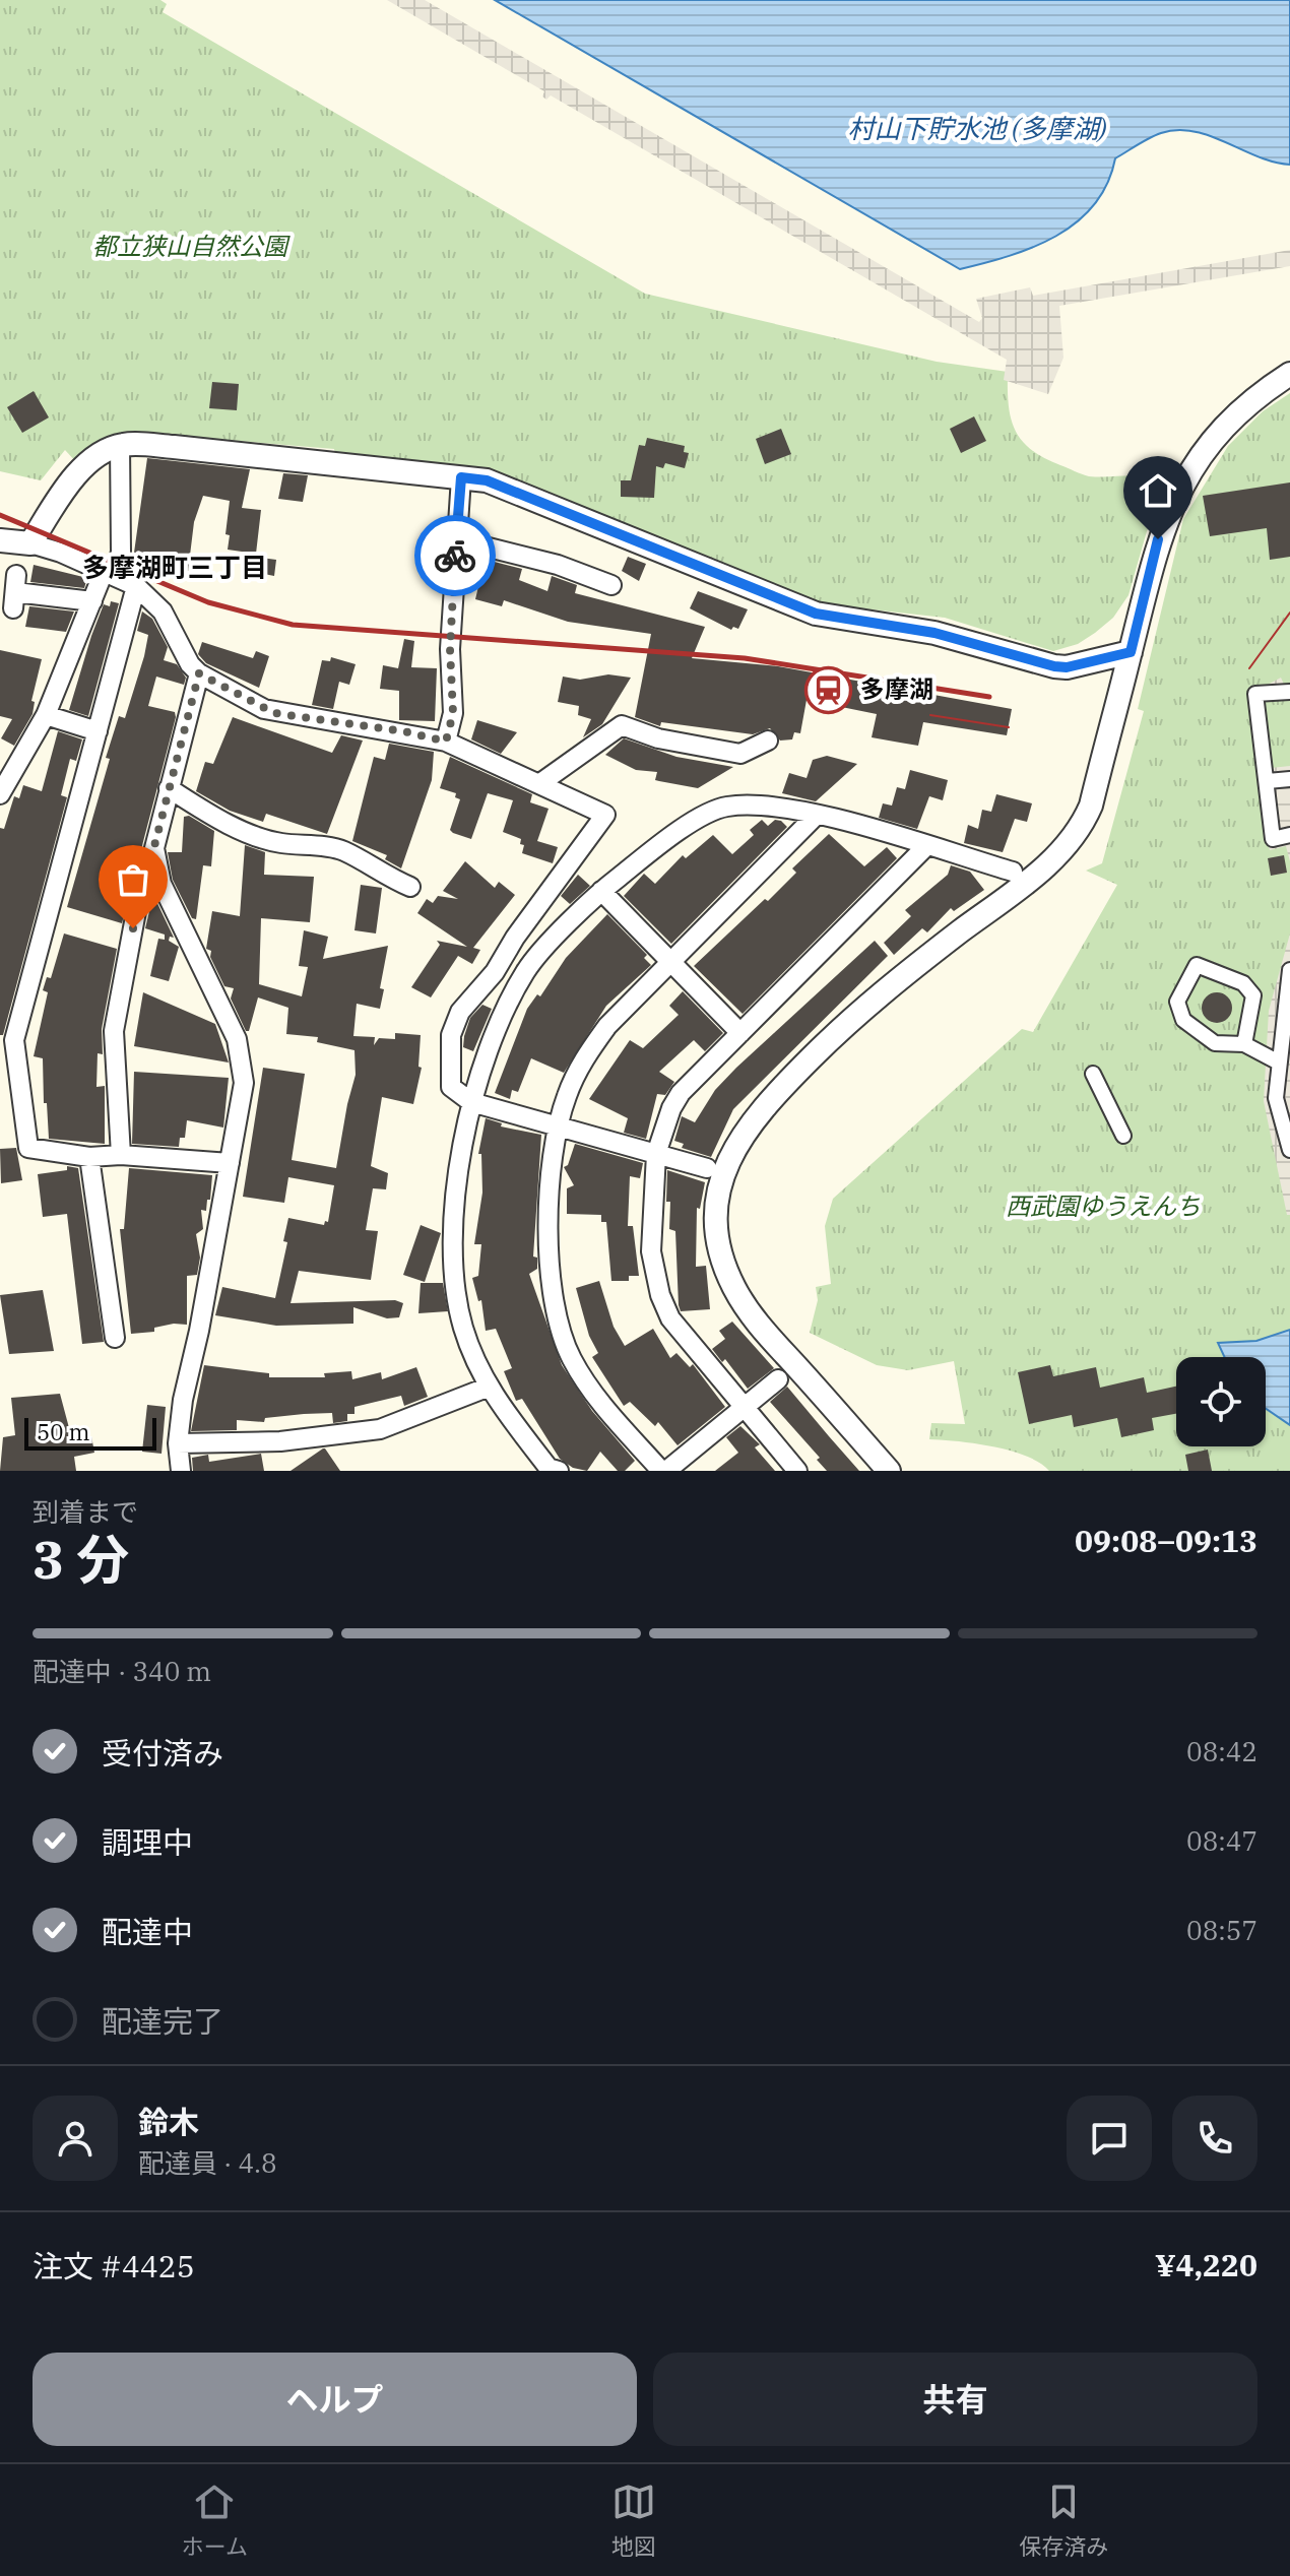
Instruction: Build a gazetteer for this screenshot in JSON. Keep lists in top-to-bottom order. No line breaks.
{"districts":["多摩湖町三丁目"],"water":["村山下貯水池 (多摩湖)"],"parks":["都立狭山自然公園","西武園ゆうえんち"],"places":{"station":["多摩湖"]},"scale_bar":"50 m","page":{"scale":"50 m","heading":["3 分","到着まで","09:08–09:13"],"panel":["鈴木","配達員 · 4.8","注文 #4425","¥4,220"],"bar":"配達中 · 340 m","list":[["受付済み","08:42"],["調理中","08:47"],["配達中","08:57"],"配達完了"],"buttons":["ヘルプ","共有"],"tabs":["ホーム","地図","保存済み"]}}
